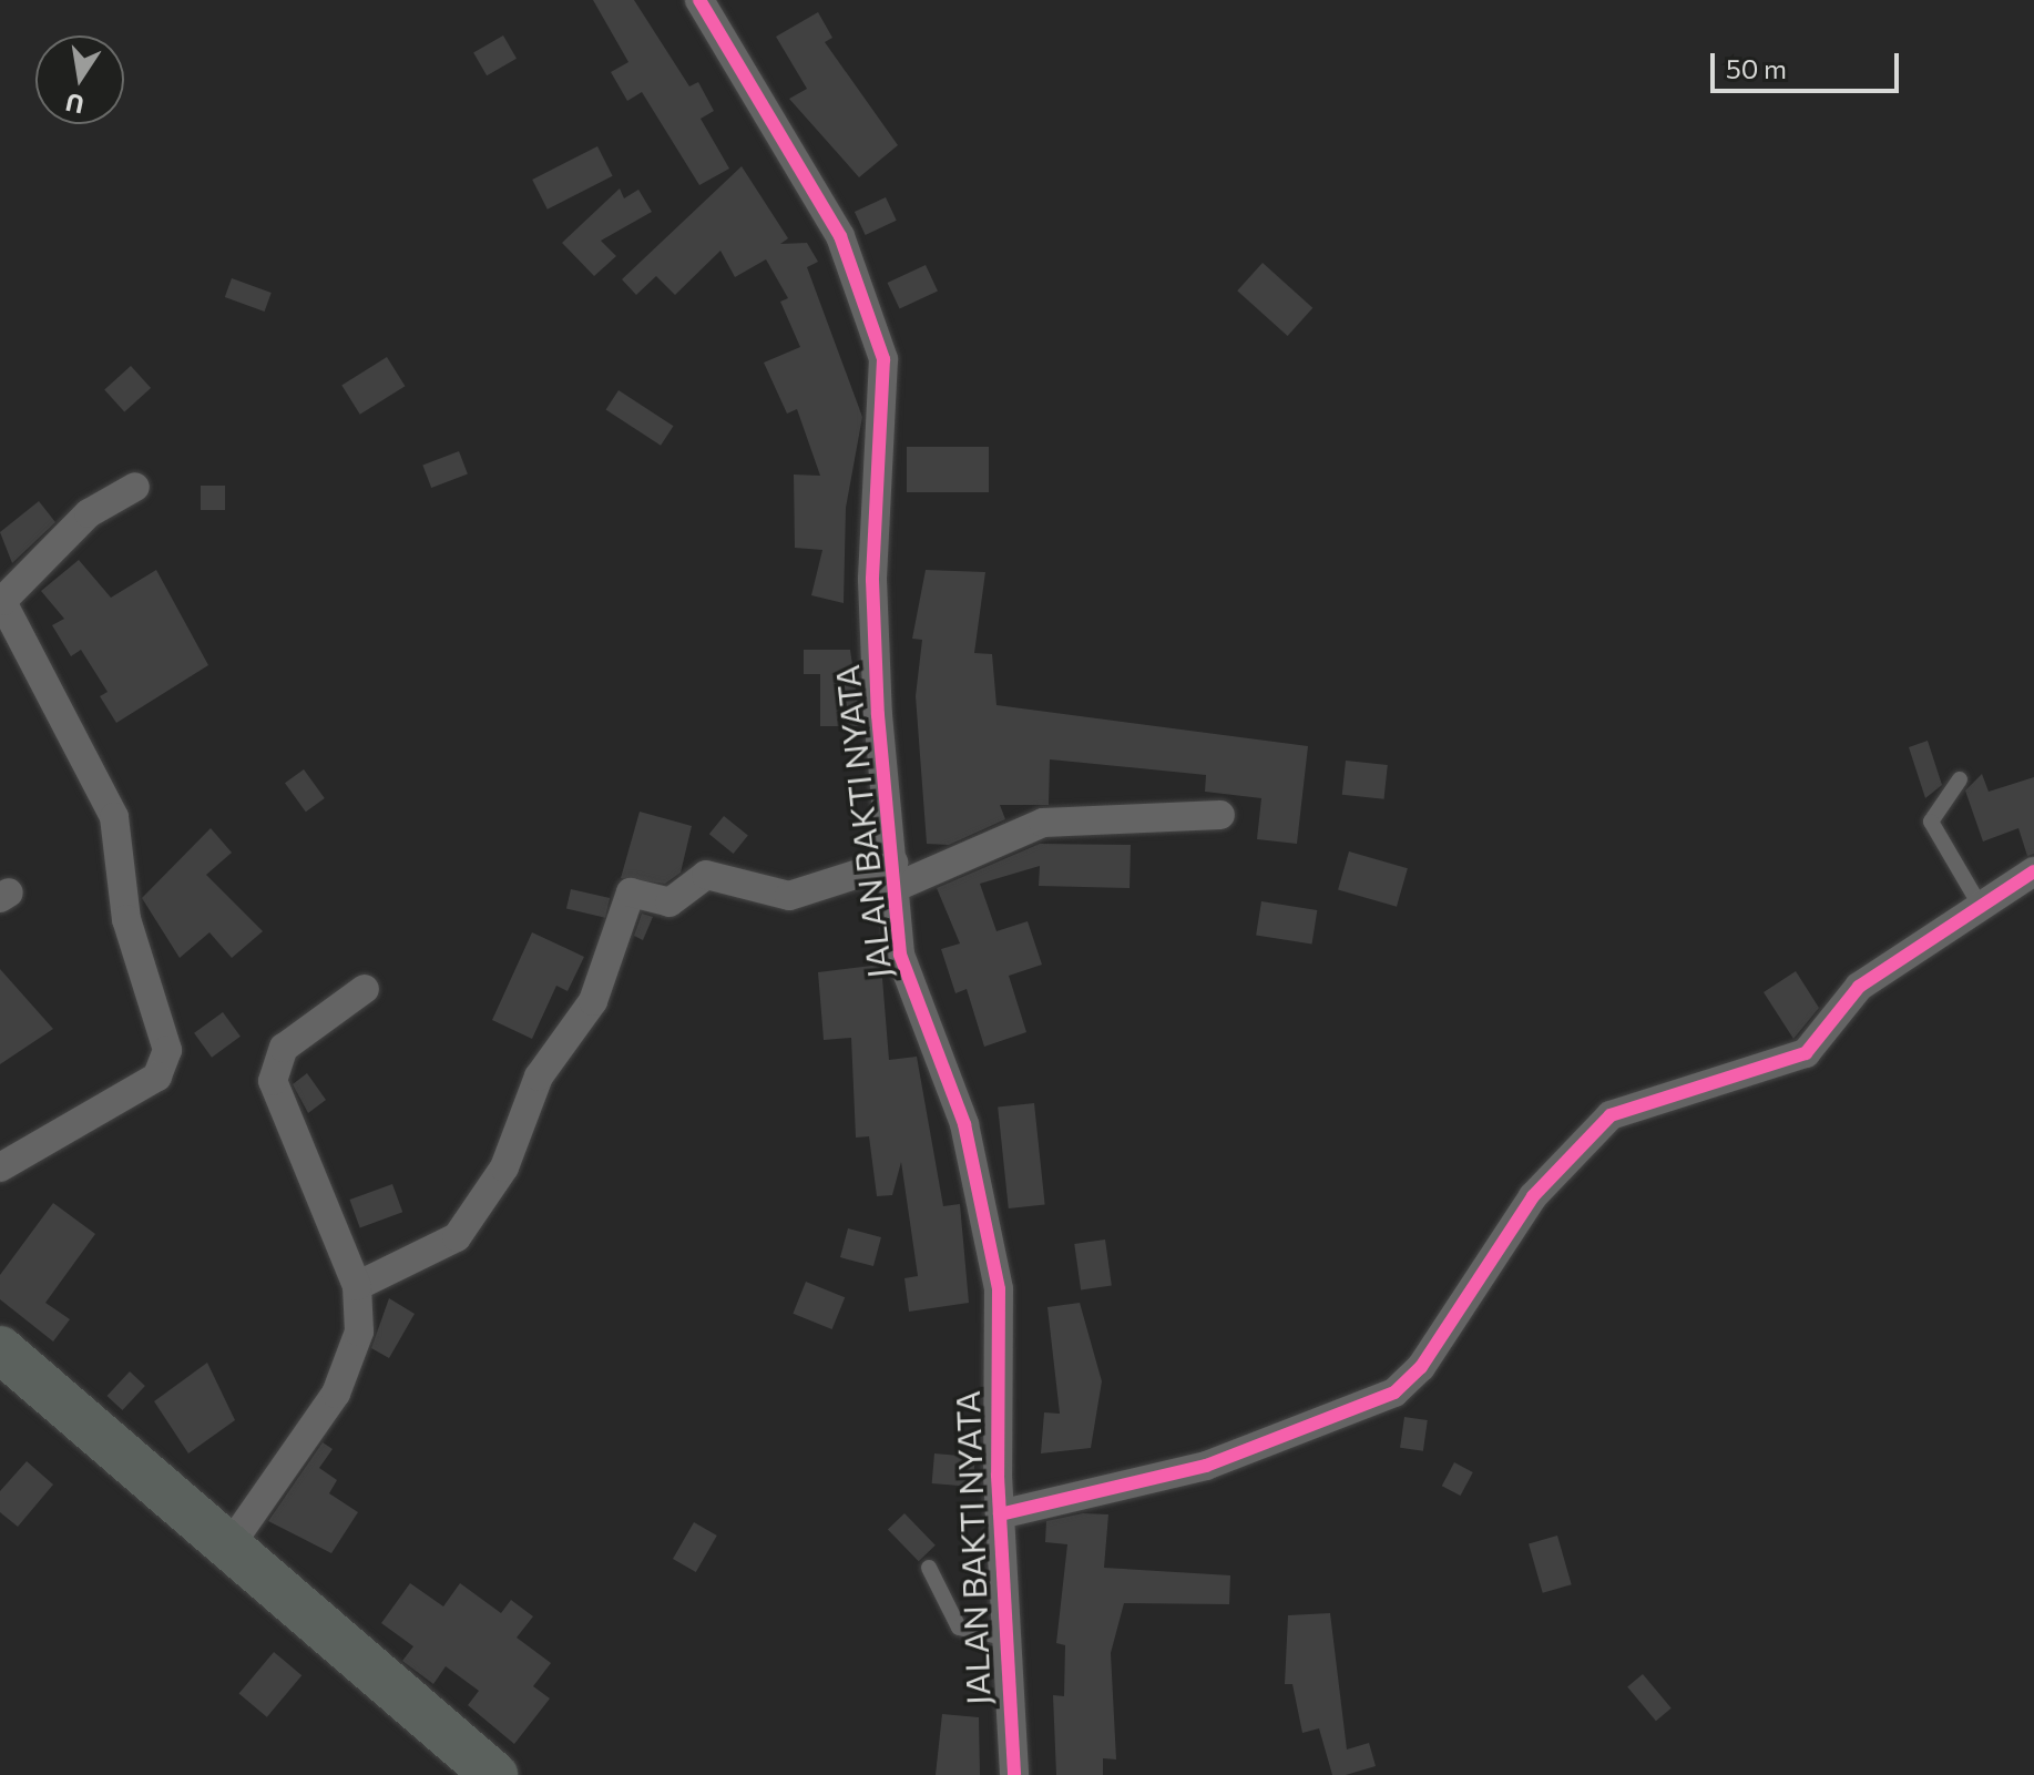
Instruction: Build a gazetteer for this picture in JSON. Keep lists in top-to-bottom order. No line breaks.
{"streets":{"street":["JALAN BAKTI NYATA"]},"scale_bar":"50 m","north":"bottom"}
